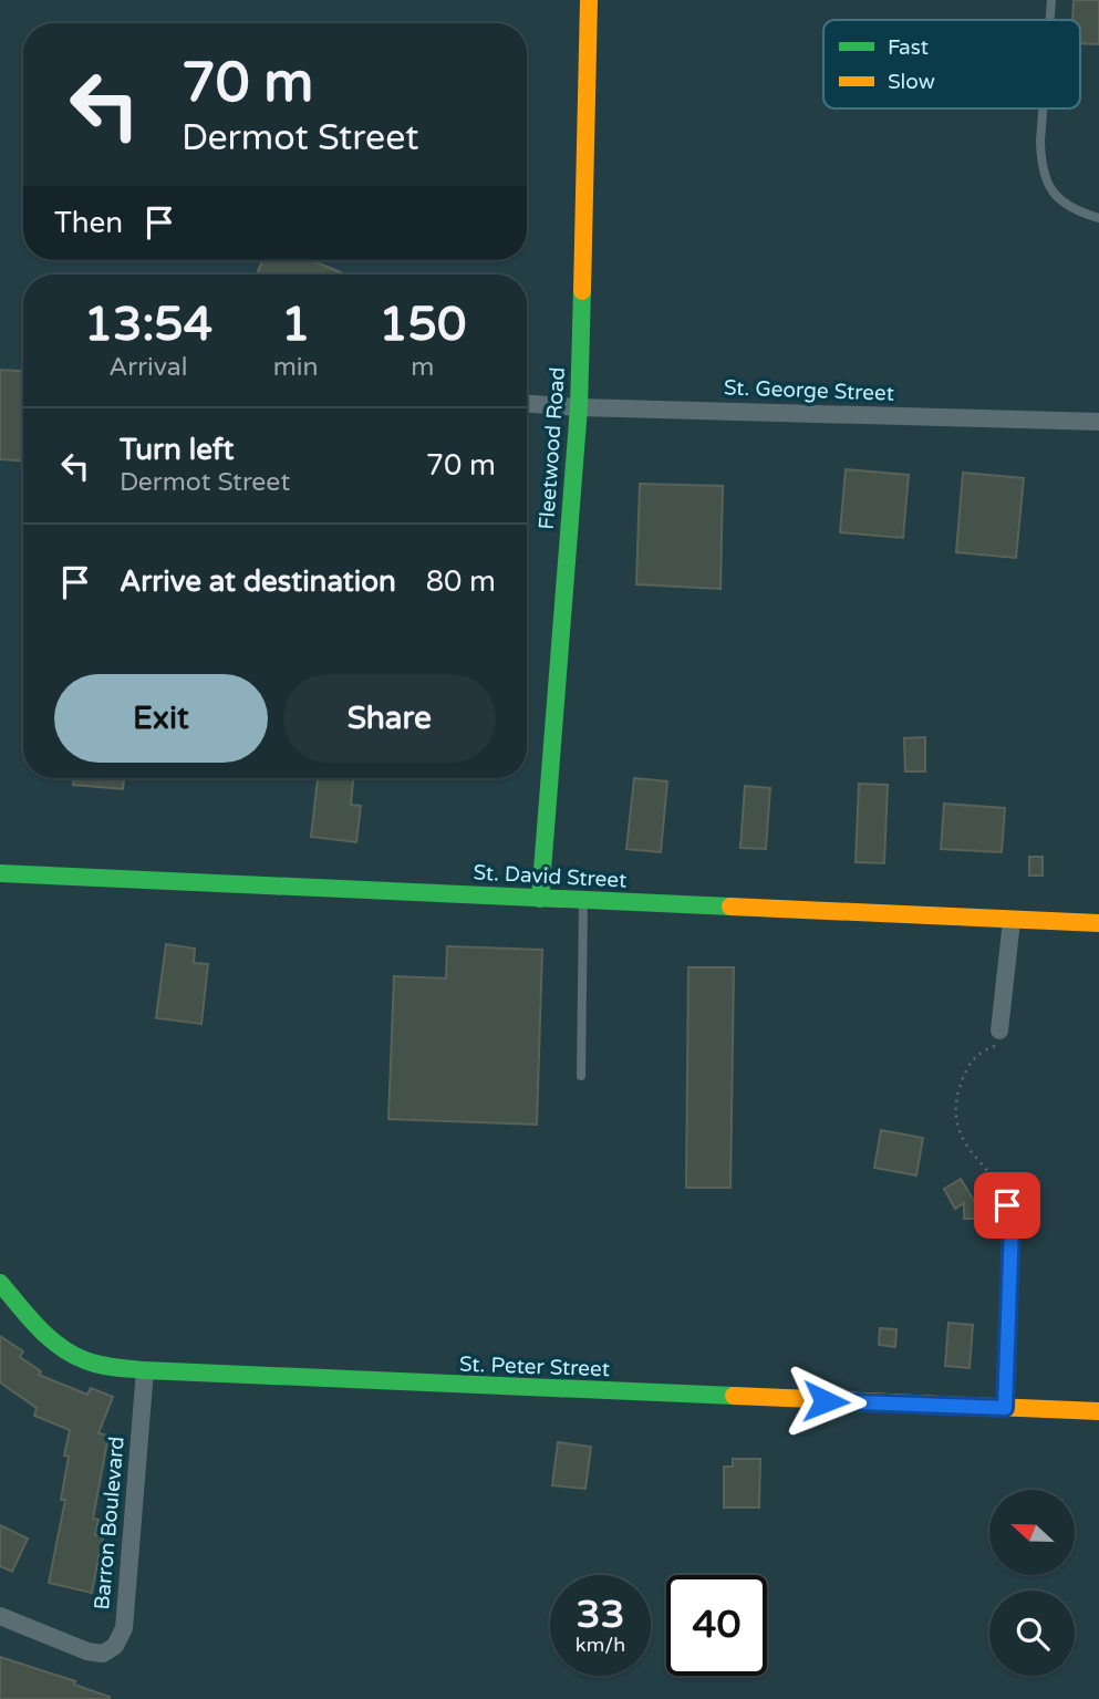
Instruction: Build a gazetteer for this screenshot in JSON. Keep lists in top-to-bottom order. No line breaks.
{"streets":{"street":["St. George Street","Fleetwood Road","St. David Street","St. Peter Street","Barron Boulevard"]},"crossings":[["St. George Street","Fleetwood Road"],["Fleetwood Road","St. David Street"],["St. Peter Street","Barron Boulevard"]],"legend":["Fast","Slow"],"north":"left","page":{"turn":["70 m","Dermot Street"],"then":"Then","eta":["13:54","Arrival","1","min","150","m"],"list":[{"name":"Turn left","note":"Dermot Street","value":"70 m"},{"name":"Arrive at destination","value":"80 m"}],"buttons":["Exit","Share"],"speed":"33 km/h","limit":"40"}}
